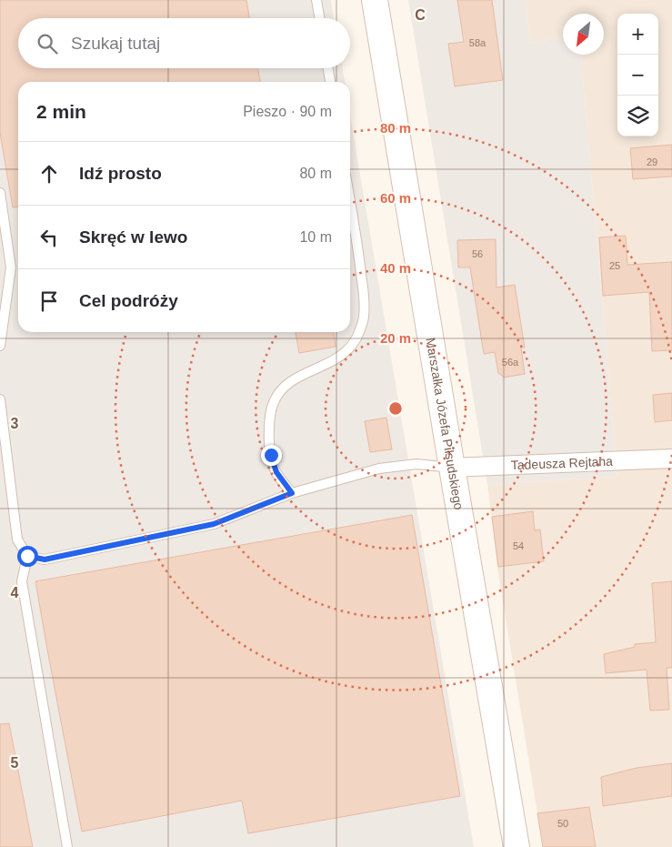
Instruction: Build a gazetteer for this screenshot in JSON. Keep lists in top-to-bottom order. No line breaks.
{"streets":{"main road":["Marszałka Józefa Piłsudskiego"],"street":["Tadeusza Rejtana"]},"crossings":[["Marszałka Józefa Piłsudskiego","Tadeusza Rejtana"]],"house_numbers":["58a","29","56","25","56a","54","50"],"north":"bottom left","page":{"map_buttons":["+","−"],"search":"Szukaj tutaj","heading":["2 min","Pieszo · 90 m"],"list":[["Idź prosto","80 m"],["Skręć w lewo","10 m"],"Cel podróży"]},"grid":{"columns":["C"],"rows":["3","4","5"]},"rings":["80 m","60 m","40 m","20 m"]}
